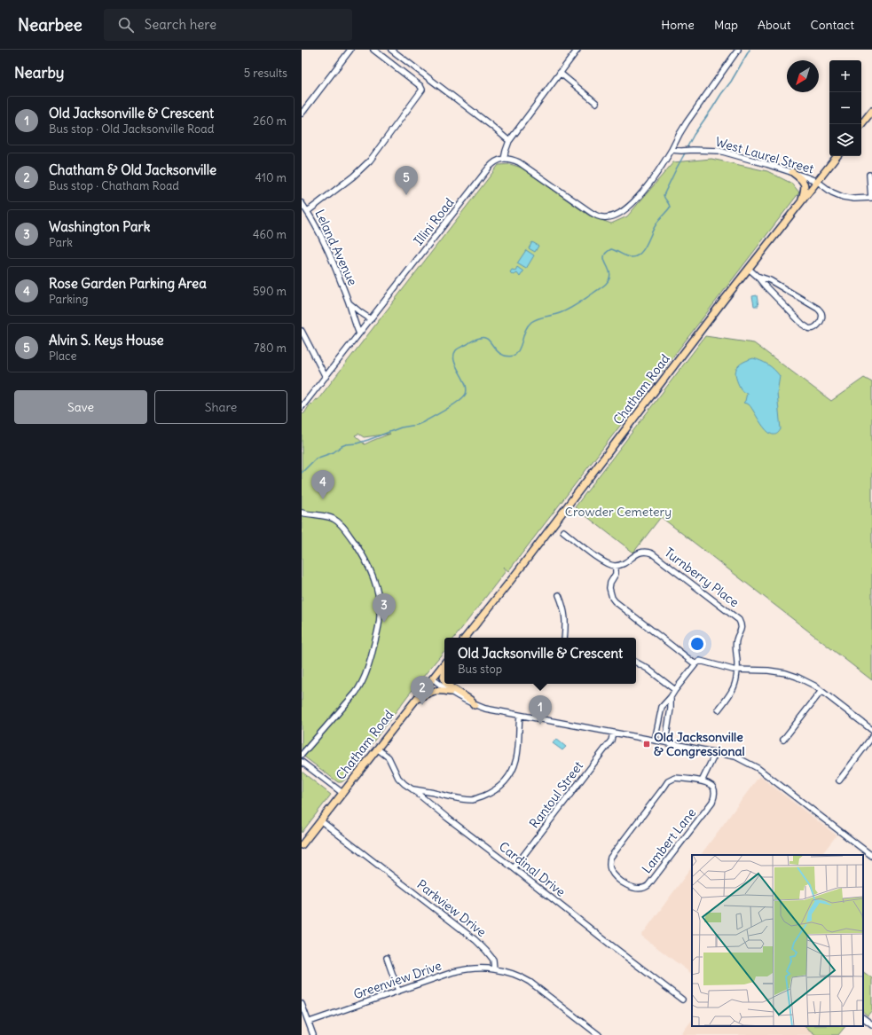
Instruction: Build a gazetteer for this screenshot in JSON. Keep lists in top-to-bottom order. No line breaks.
{"streets":{"main road":["Chatham Road"],"street":["West Laurel Street","Illini Road","Leland Avenue","Turnberry Place","Rantoul Street","Lambert Lane","Cardinal Drive","Parkview Drive","Greenview Drive"]},"crossings":[["West Laurel Street","Chatham Road"],["Illini Road","Leland Avenue"],["Chatham Road","Cardinal Drive"],["Chatham Road","Parkview Drive"],["Rantoul Street","Cardinal Drive"],["Parkview Drive","Greenview Drive"]],"parks":["Crowder Cemetery"],"places":{"transit":["Old Jacksonville & Congressional"]},"north":"bottom left","page":{"header":"Nearbee","search":"Search here","nav":["Home","Map","About","Contact"],"heading":["Nearby","5 results"],"map_buttons":["+","−"],"list":[{"mark":"1","name":"Old Jacksonville & Crescent","note":"Bus stop · Old Jacksonville Road","value":"260 m"},{"mark":"2","name":"Chatham & Old Jacksonville","note":"Bus stop · Chatham Road","value":"410 m"},{"mark":"3","name":"Washington Park","note":"Park","value":"460 m"},{"mark":"4","name":"Rose Garden Parking Area","note":"Parking","value":"590 m"},{"mark":"5","name":"Alvin S. Keys House","note":"Place","value":"780 m"}],"pins":["5","4","3","2","1"],"buttons":["Save","Share"],"popup":["Old Jacksonville & Crescent","Bus stop"]}}
